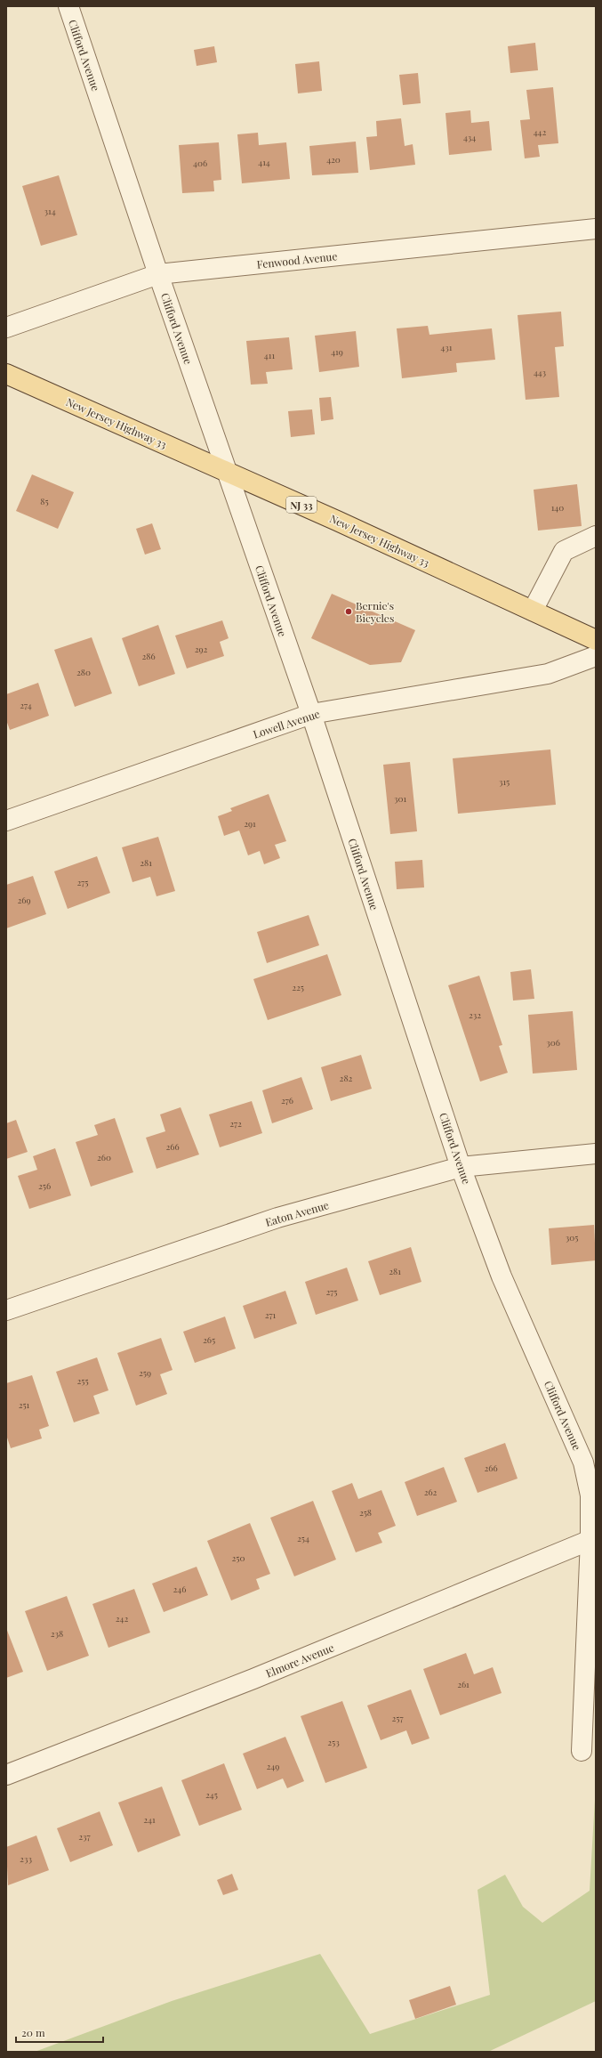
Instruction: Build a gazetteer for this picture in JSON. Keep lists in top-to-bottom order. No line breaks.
{"streets":{"main road":["New Jersey Highway 33","NJ 33"],"street":["Clifford Avenue","Fenwood Avenue","Lowell Avenue","Eaton Avenue","Elmore Avenue"]},"crossings":[["Clifford Avenue","Fenwood Avenue"],["Clifford Avenue","New Jersey Highway 33"],["Clifford Avenue","Lowell Avenue"],["Clifford Avenue","Eaton Avenue"],["Clifford Avenue","Elmore Avenue"]],"places":["Bernie's Bicycles"],"house_numbers":["442","434","420","414","406","314","431","419","411","443","85","140","292","286","280","274","315","301","291","281","275","269","225","232","306","282","276","272","266","260","256","305","281","275","271","265","259","255","251","266","262","258","254","250","246","242","238","261","257","253","249","245","241","237","233"],"scale_bar":"20 m"}
